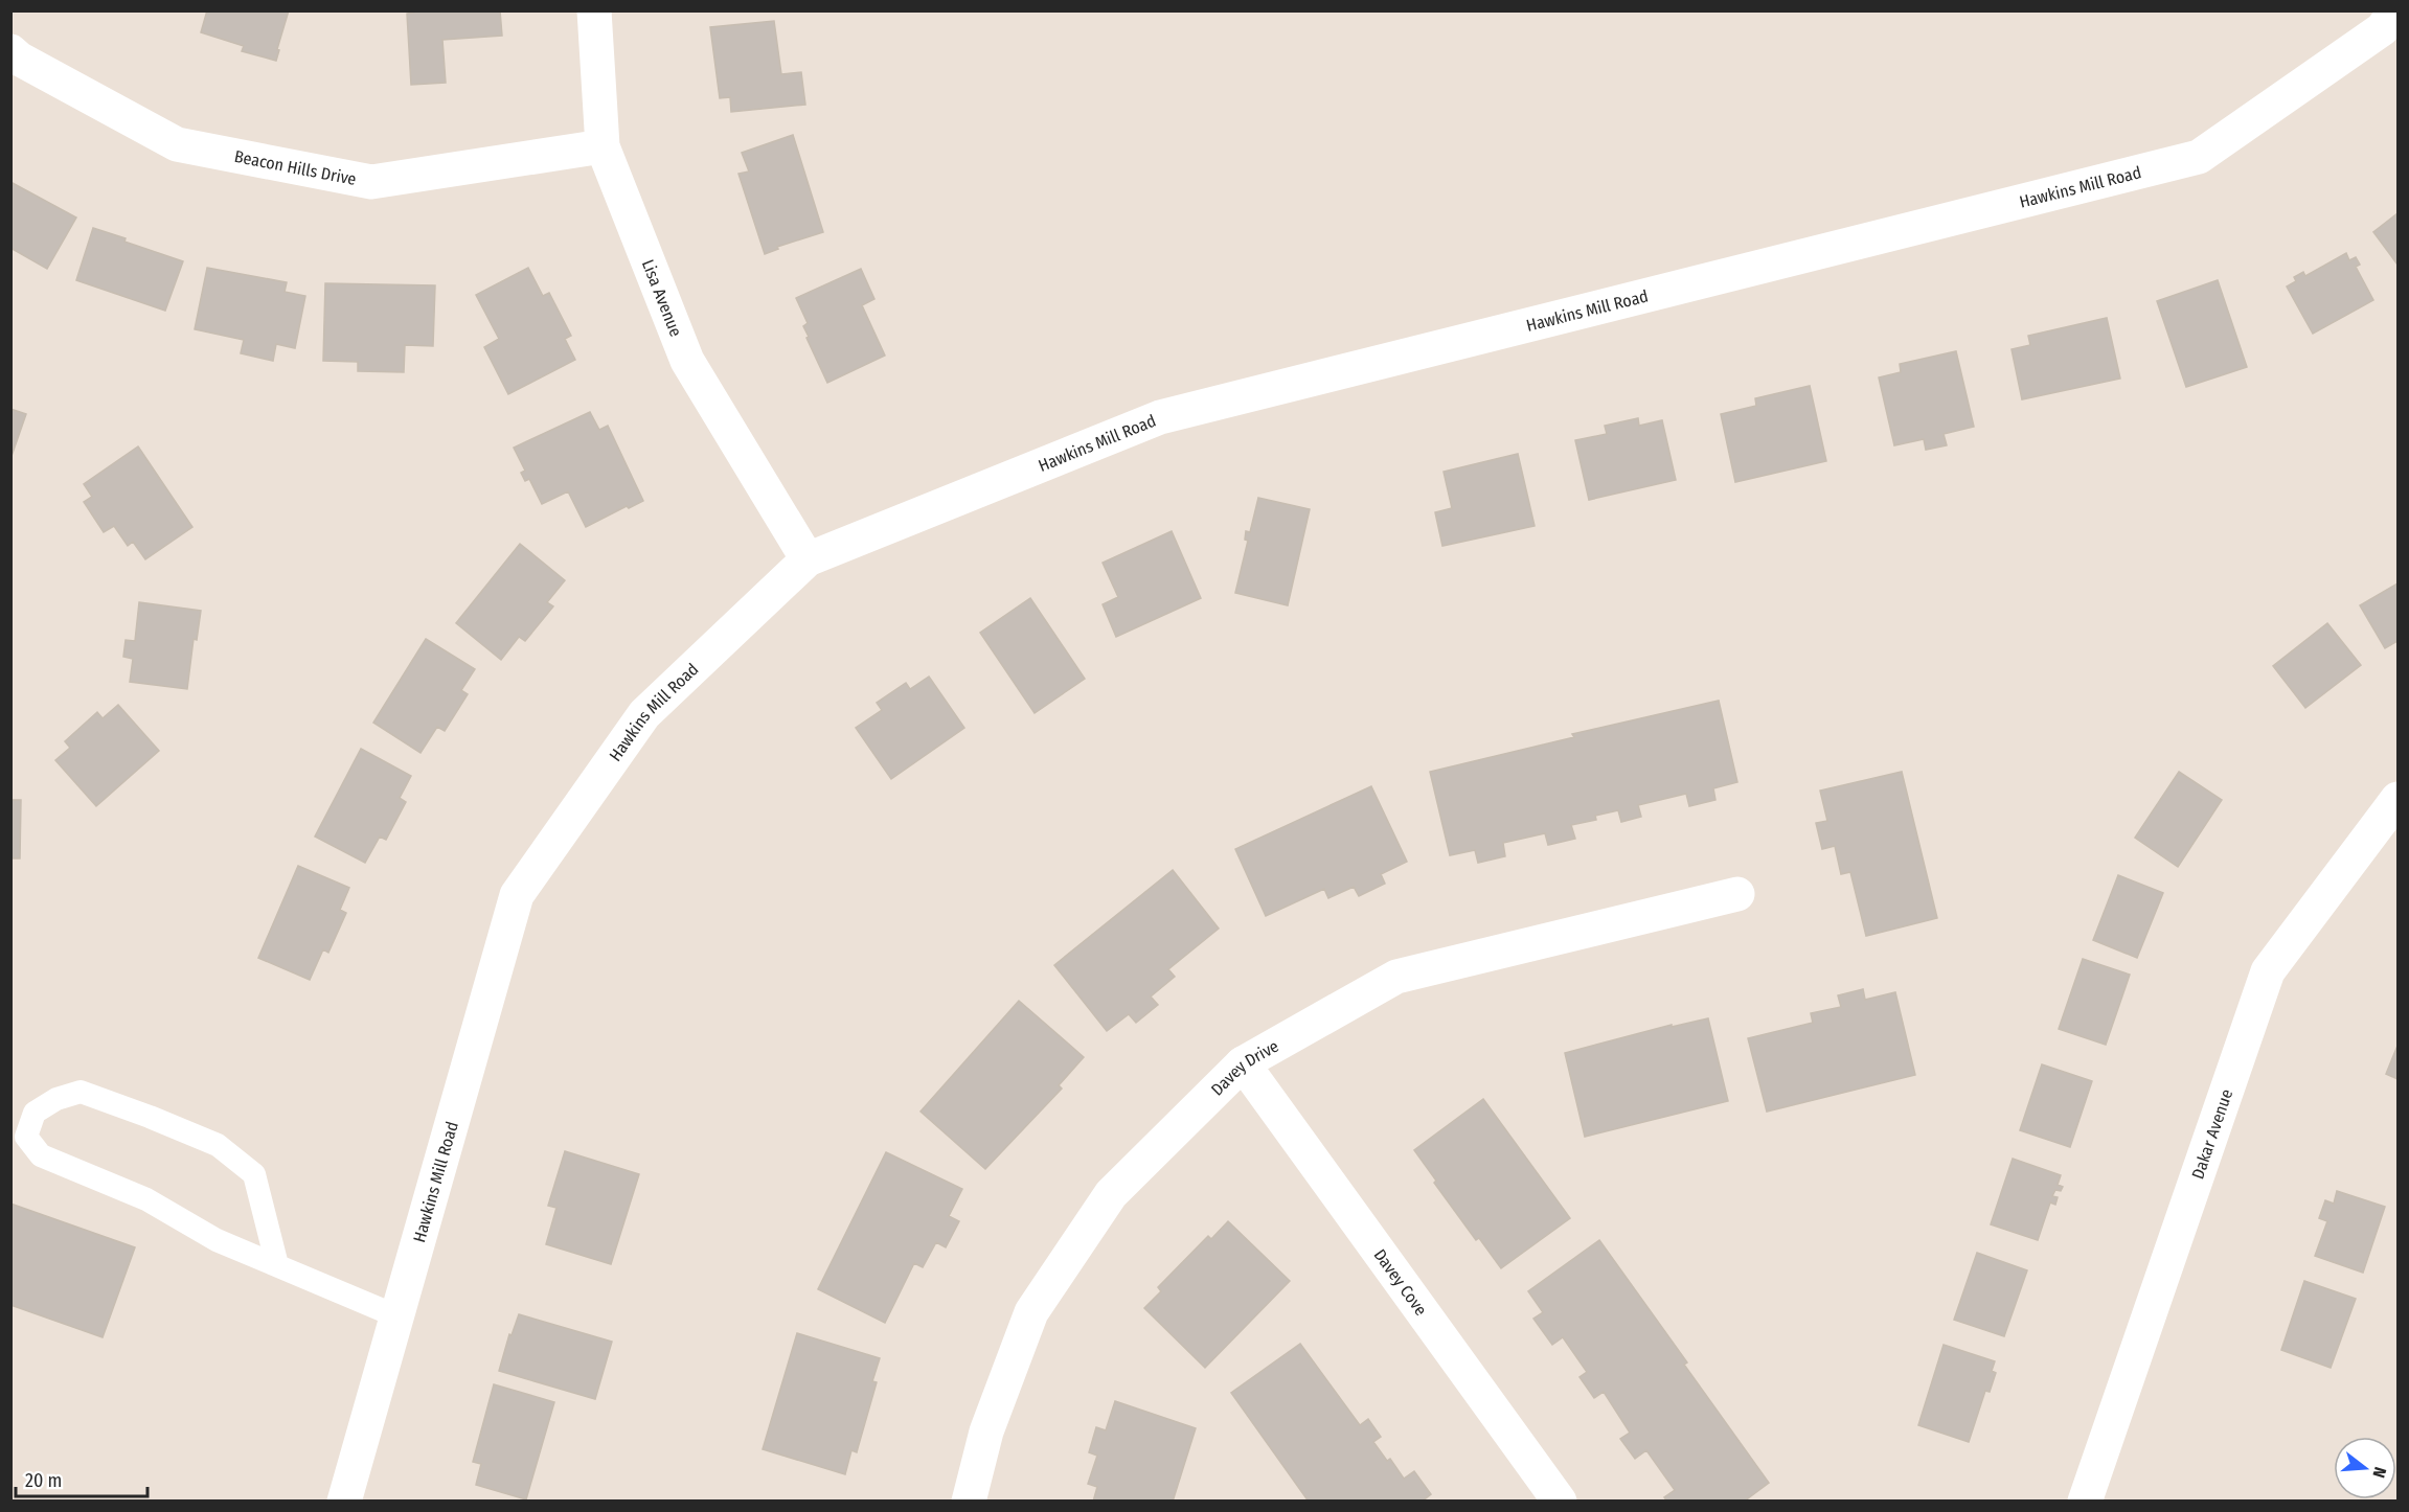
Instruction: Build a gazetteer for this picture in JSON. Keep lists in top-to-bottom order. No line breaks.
{"streets":{"street":["Beacon Hills Drive","Hawkins Mill Road","Lisa Avenue","Davey Drive","Dakar Avenue","Davey Cove"]},"crossings":[["Beacon Hills Drive","Lisa Avenue"],["Hawkins Mill Road","Lisa Avenue"],["Davey Drive","Davey Cove"]],"scale_bar":"20 m","north":"right"}
